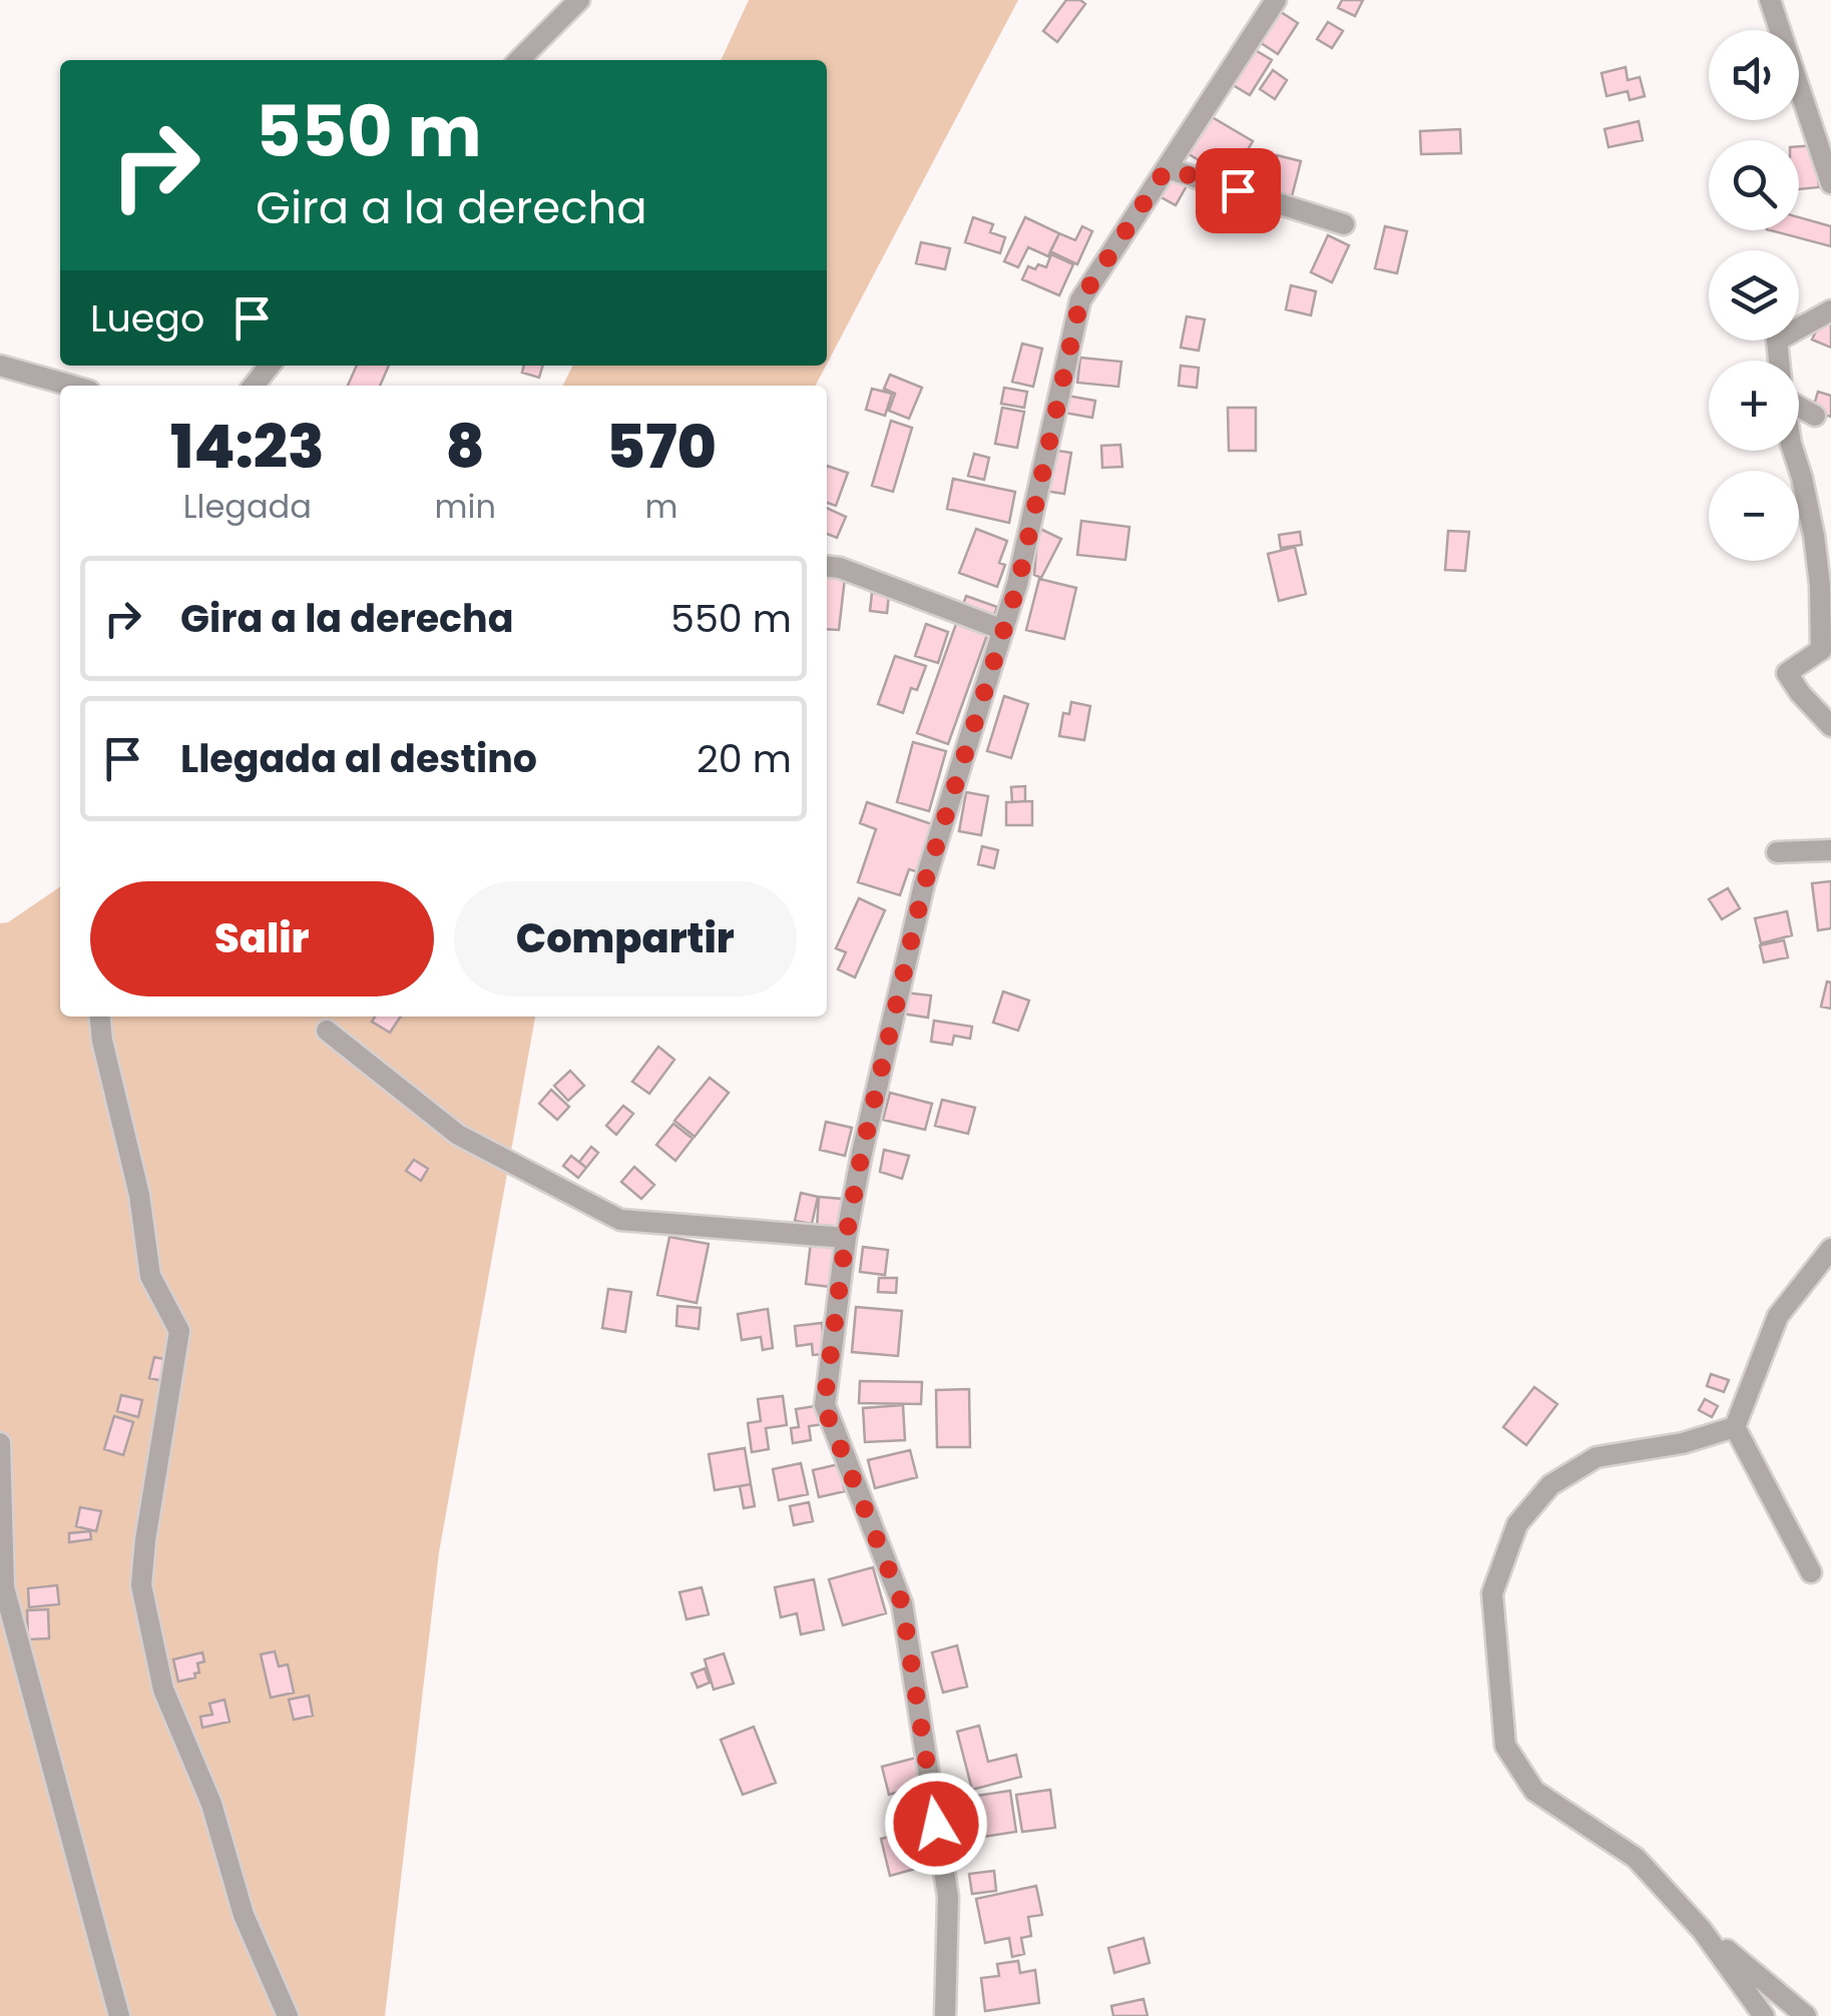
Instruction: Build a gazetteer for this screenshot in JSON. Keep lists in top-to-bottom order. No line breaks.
{"page":{"map_buttons":["+","−"],"turn":["550 m","Gira a la derecha"],"then":"Luego","eta":["14:23","Llegada","8","min","570","m"],"list":[{"name":"Gira a la derecha","value":"550 m"},{"name":"Llegada al destino","value":"20 m"}],"buttons":["Salir","Compartir"]}}
